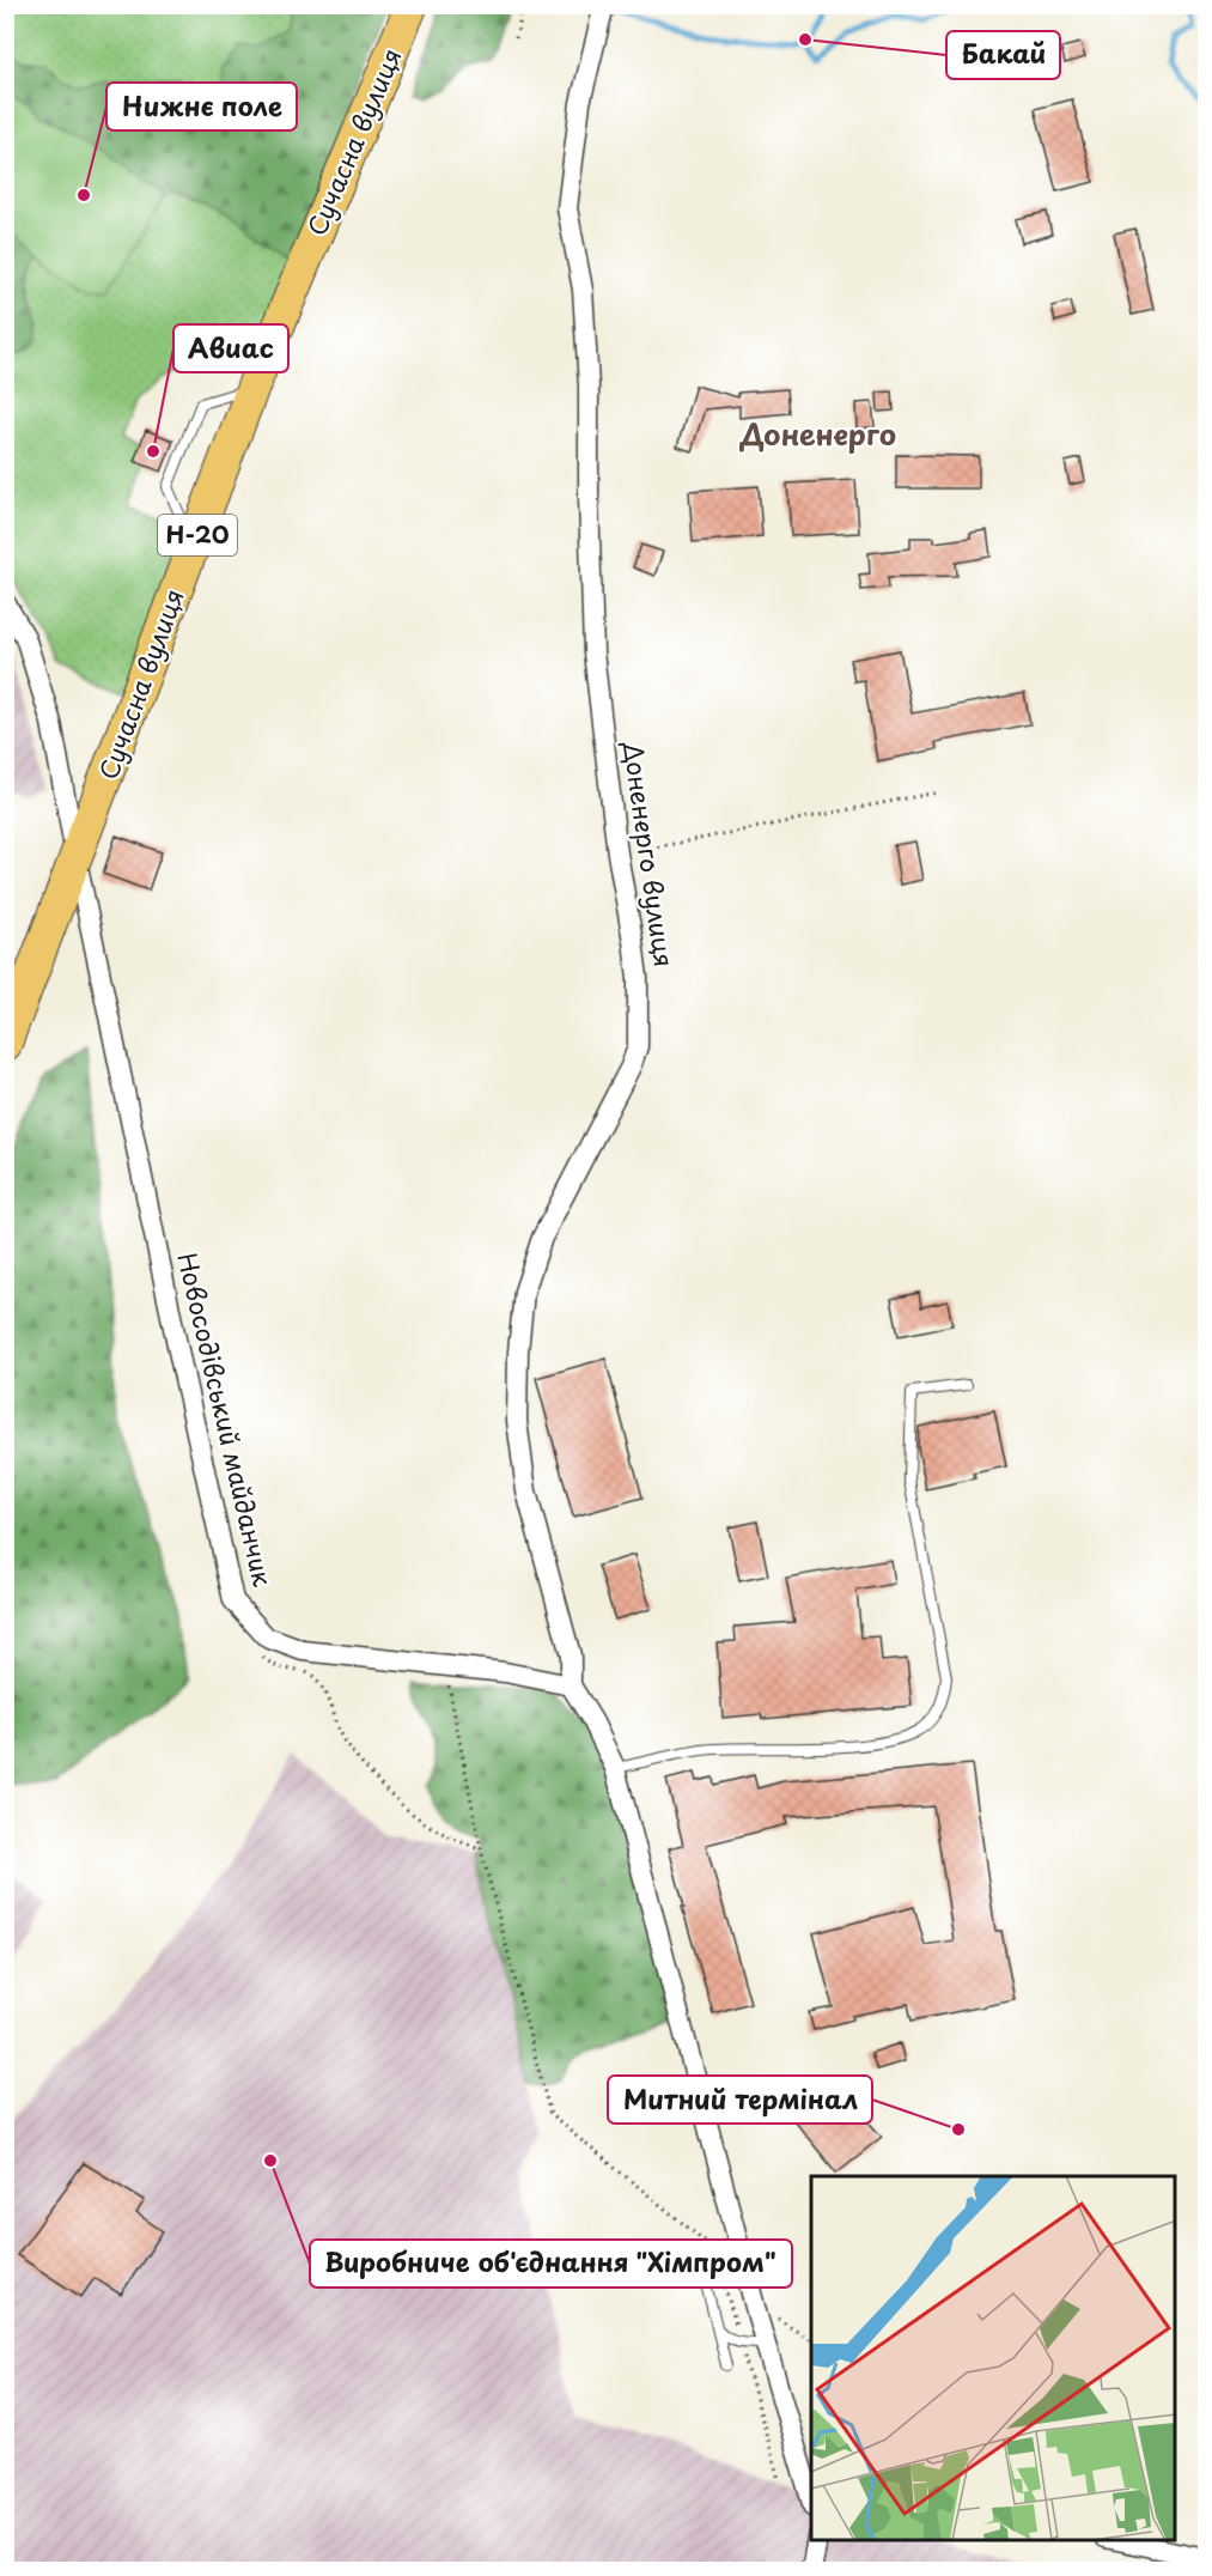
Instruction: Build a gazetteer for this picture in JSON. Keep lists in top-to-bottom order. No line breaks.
{"streets":{"main road":["Сучасна вулиця","Н-20"],"street":["Доненерго вулиця","Новосодівський майданчик"]},"crossings":[["Сучасна вулиця","Новосодівський майданчик"],["Доненерго вулиця","Новосодівський майданчик"]],"districts":["Доненерго"],"places":["Бакай","Нижнє поле","Авиас","Митний термінал","Виробниче об'єднання \"Хімпром\""]}
